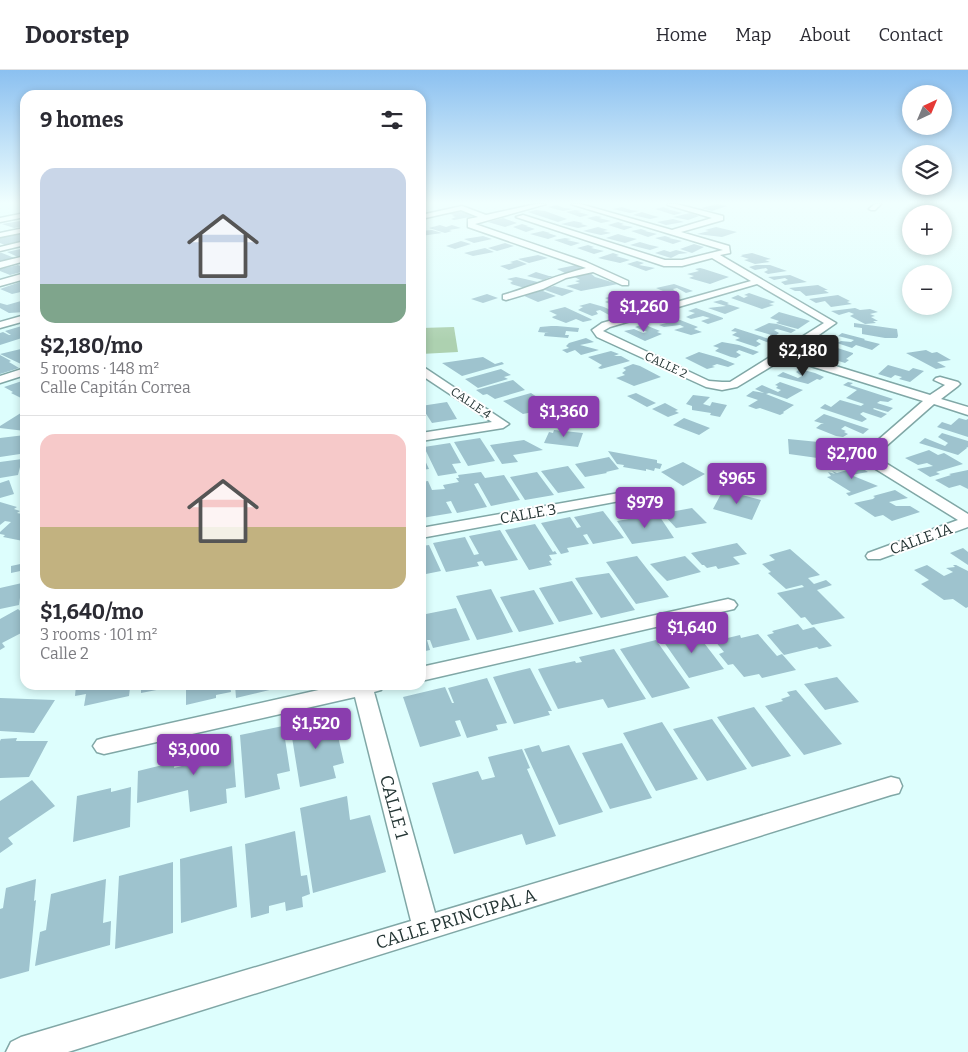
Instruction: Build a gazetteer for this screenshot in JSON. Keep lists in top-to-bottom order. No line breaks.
{"streets":{"street":["CALLE 2","CALLE 4","CALLE 3","CALLE 1A","CALLE 1","CALLE PRINCIPAL A"]},"crossings":[["CALLE 1","CALLE PRINCIPAL A"]],"north":"top right","page":{"header":"Doorstep","nav":["Home","Map","About","Contact"],"map_buttons":["+","−"],"heading":"9 homes","list":[{"name":"$2,180/mo","note":"5 rooms · 148 m² · Calle Capitán Correa"},{"name":"$1,640/mo","note":"3 rooms · 101 m² · Calle 2"}],"price":["$1,260","$2,180","$1,360","$2,700","$965","$979","$1,640","$1,520","$3,000"]}}
